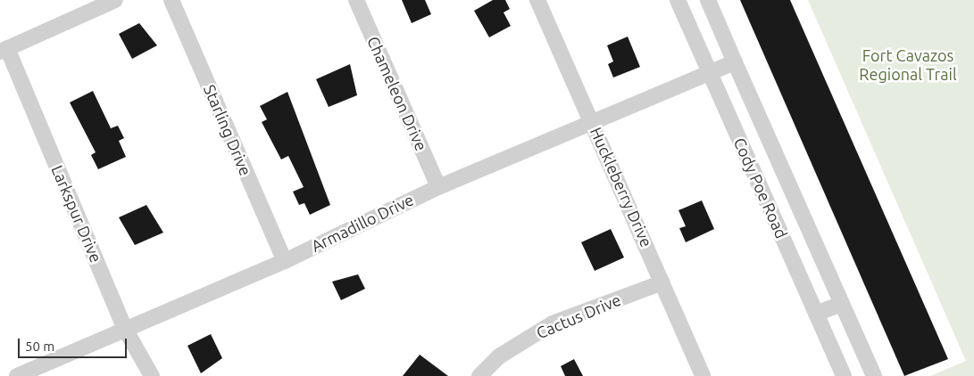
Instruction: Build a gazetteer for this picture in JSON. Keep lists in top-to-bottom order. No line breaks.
{"streets":{"street":["Chameleon Drive","Starling Drive","Huckleberry Drive","Cody Poe Road","Larkspur Drive","Armadillo Drive","Cactus Drive"]},"crossings":[["Chameleon Drive","Armadillo Drive"],["Starling Drive","Armadillo Drive"],["Huckleberry Drive","Armadillo Drive"],["Huckleberry Drive","Cactus Drive"],["Cody Poe Road","Armadillo Drive"],["Larkspur Drive","Armadillo Drive"]],"parks":["Fort Cavazos Regional Trail"],"scale_bar":"50 m"}
